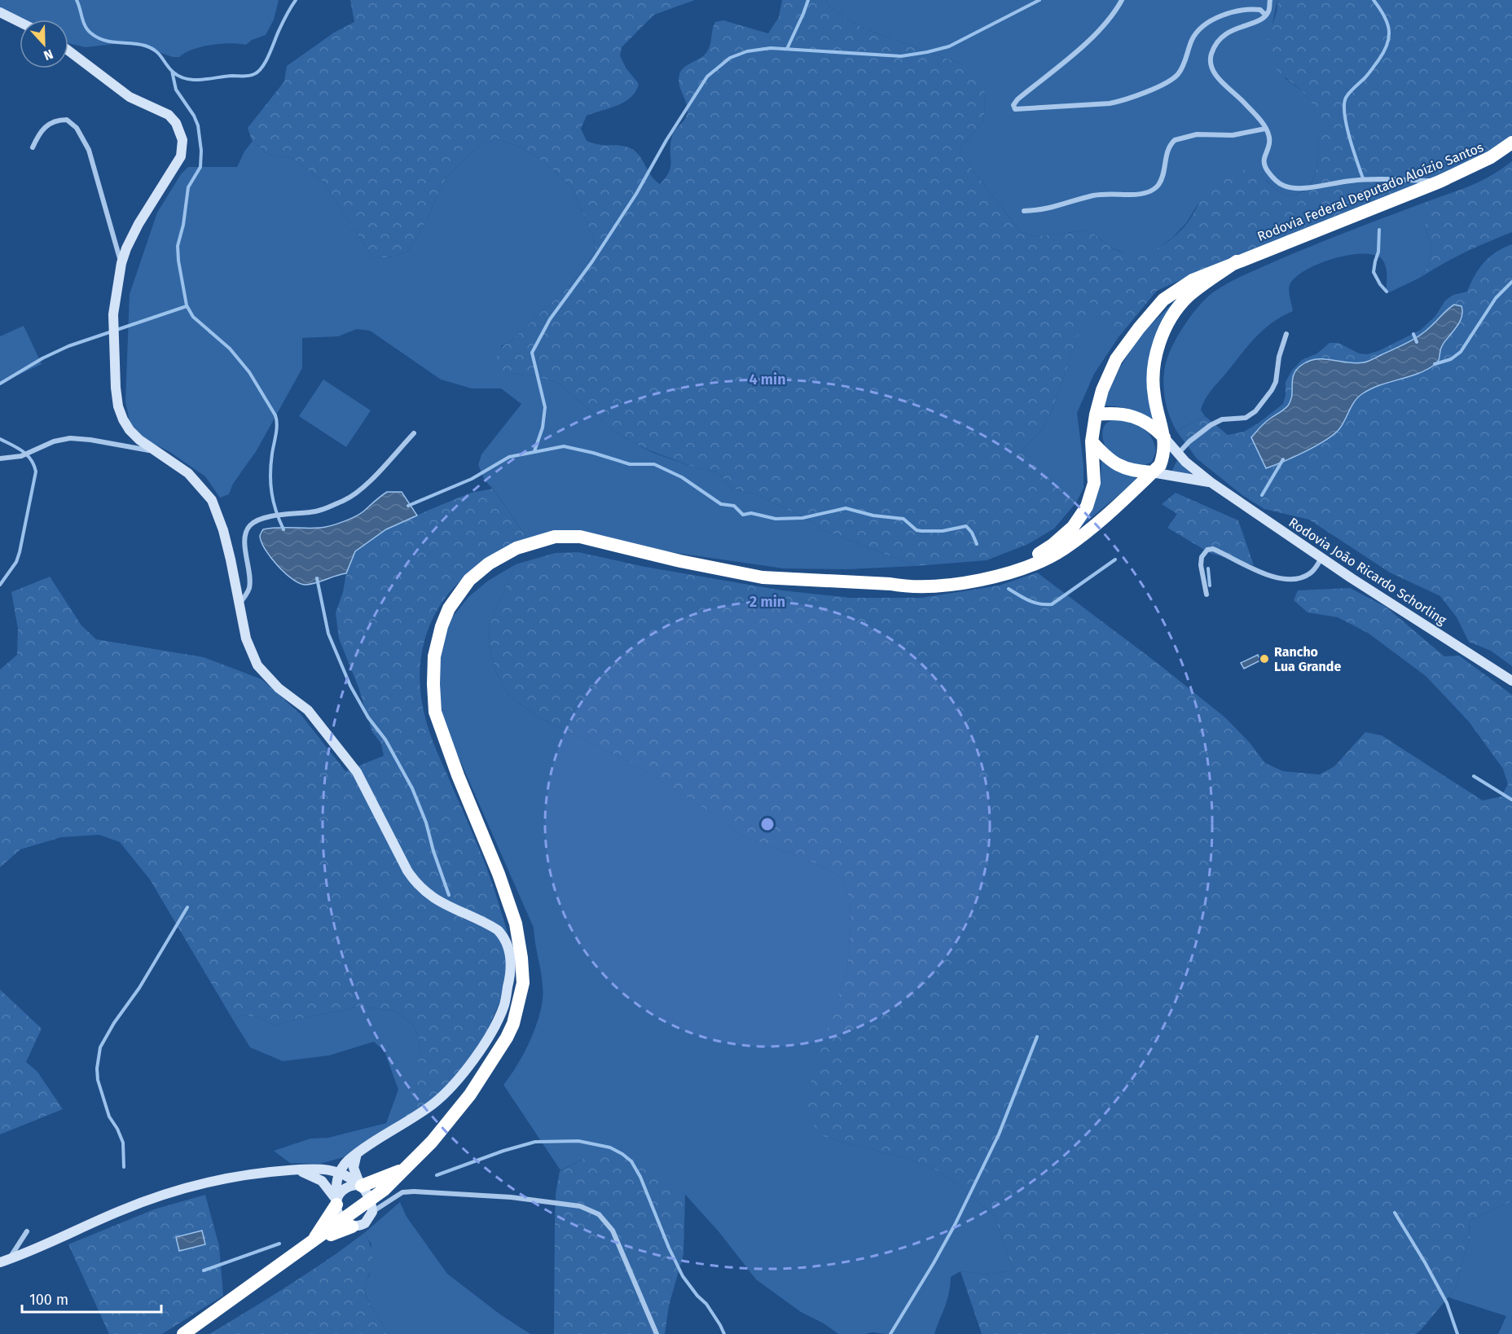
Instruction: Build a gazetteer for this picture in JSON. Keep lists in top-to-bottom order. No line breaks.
{"streets":{"highway":["Rodovia Federal Deputado Aloízio Santos"],"street":["Rodovia João Ricardo Schorling"]},"crossings":[["Rodovia Federal Deputado Aloízio Santos","Rodovia João Ricardo Schorling"]],"places":["Rancho Lua Grande"],"scale_bar":"100 m","north":"bottom","rings":["4 min","2 min"]}
